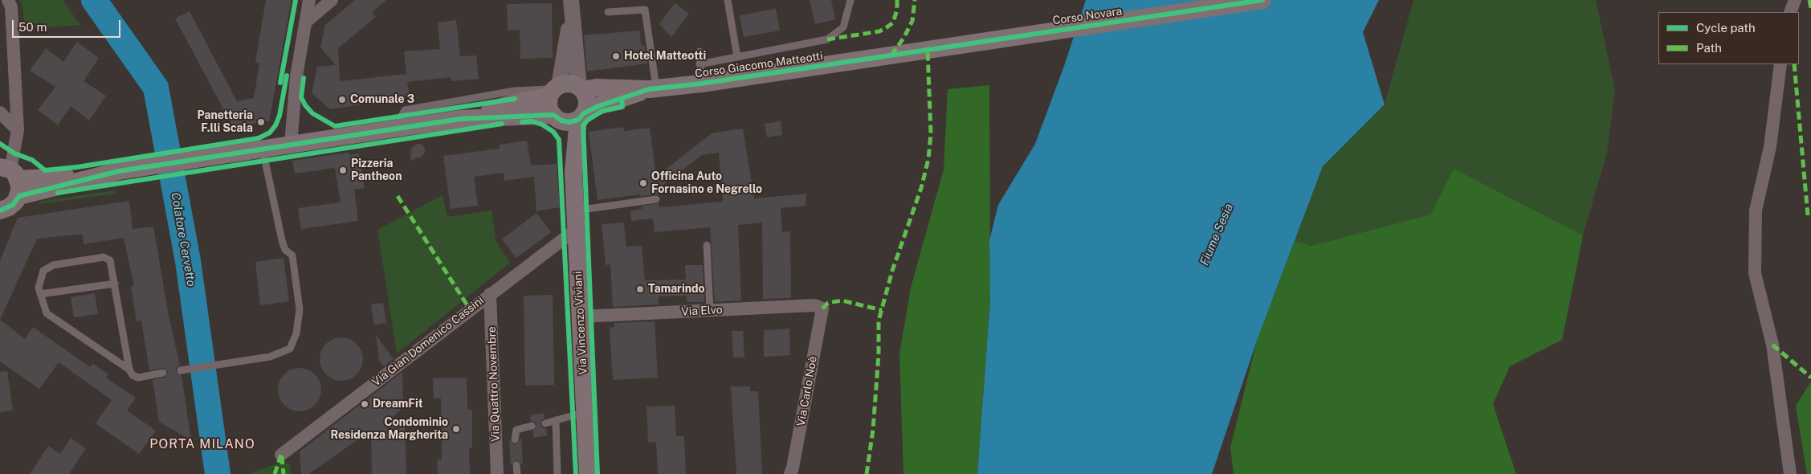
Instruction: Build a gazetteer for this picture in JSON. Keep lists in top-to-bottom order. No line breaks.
{"streets":{"main road":["Corso Novara","Corso Giacomo Matteotti","Via Vincenzo Viviani"],"street":["Via Elvo","Via Gian Domenico Cassini","Via Quattro Novembre","Via Carlo Noè"]},"crossings":[["Corso Novara","Corso Giacomo Matteotti"],["Corso Giacomo Matteotti","Via Vincenzo Viviani"],["Via Elvo","Via Vincenzo Viviani"],["Via Elvo","Via Carlo Noè"],["Via Vincenzo Viviani","Via Gian Domenico Cassini"],["Via Gian Domenico Cassini","Via Quattro Novembre"]],"districts":["PORTA MILANO"],"water":["Fiume Sesia","Colatore Cervetto"],"places":["Hotel Matteotti","Comunale 3","Panetteria F.lli Scala","Pizzeria Pantheon","Officina Auto Fornasino e Negrello","Tamarindo","DreamFit","Condominio Residenza Margherita"],"legend":["Cycle path","Path"],"scale_bar":"50 m"}
